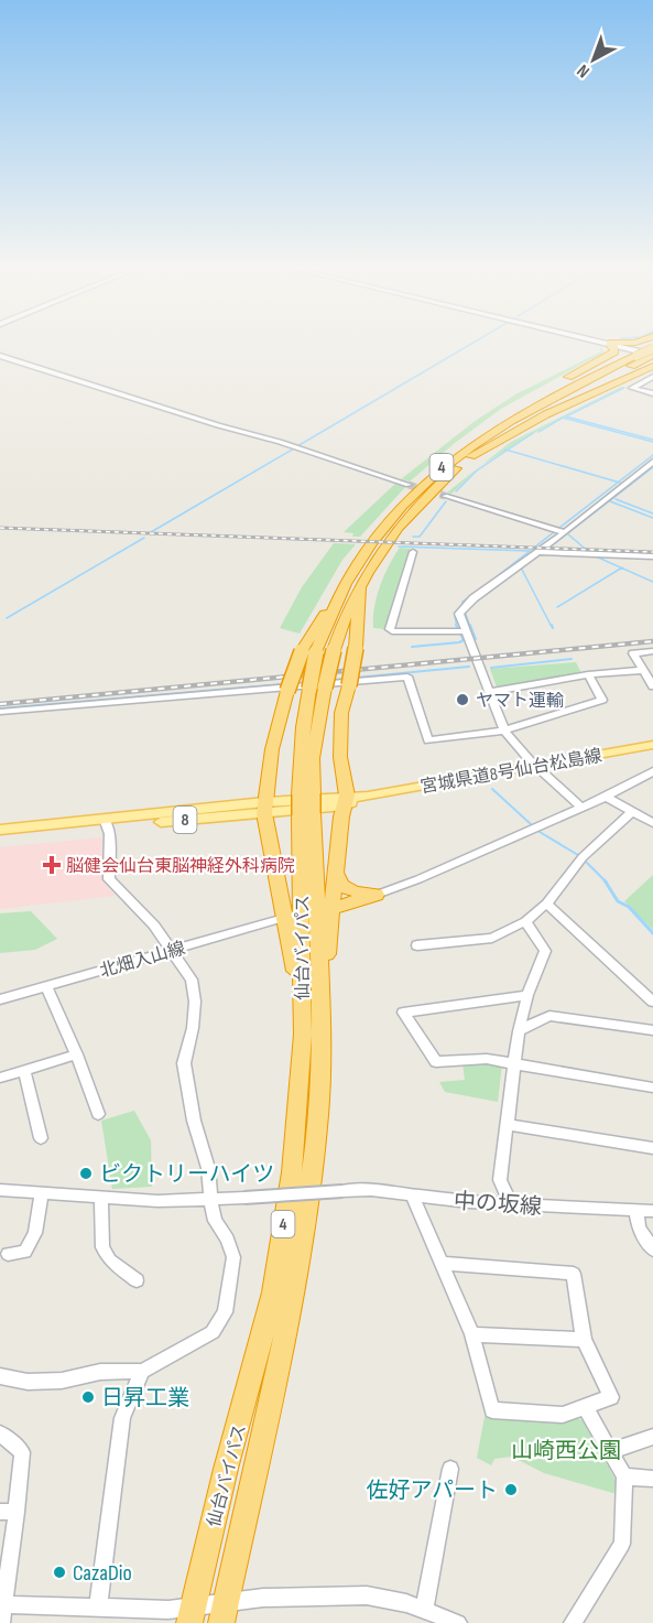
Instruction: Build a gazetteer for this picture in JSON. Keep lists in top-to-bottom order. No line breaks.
{"streets":{"highway":["4","仙台バイパス"],"main road":["宮城県道8号仙台松島線","8"],"street":["北畑入山線","中の坂線"]},"parks":["山崎西公園"],"places":{"other":["ヤマト運輸","ビクトリーハイツ","日昇工業","佐好アパート","CazaDio"],"health":["脳健会仙台東脳神経外科病院"]},"north":"bottom left"}
